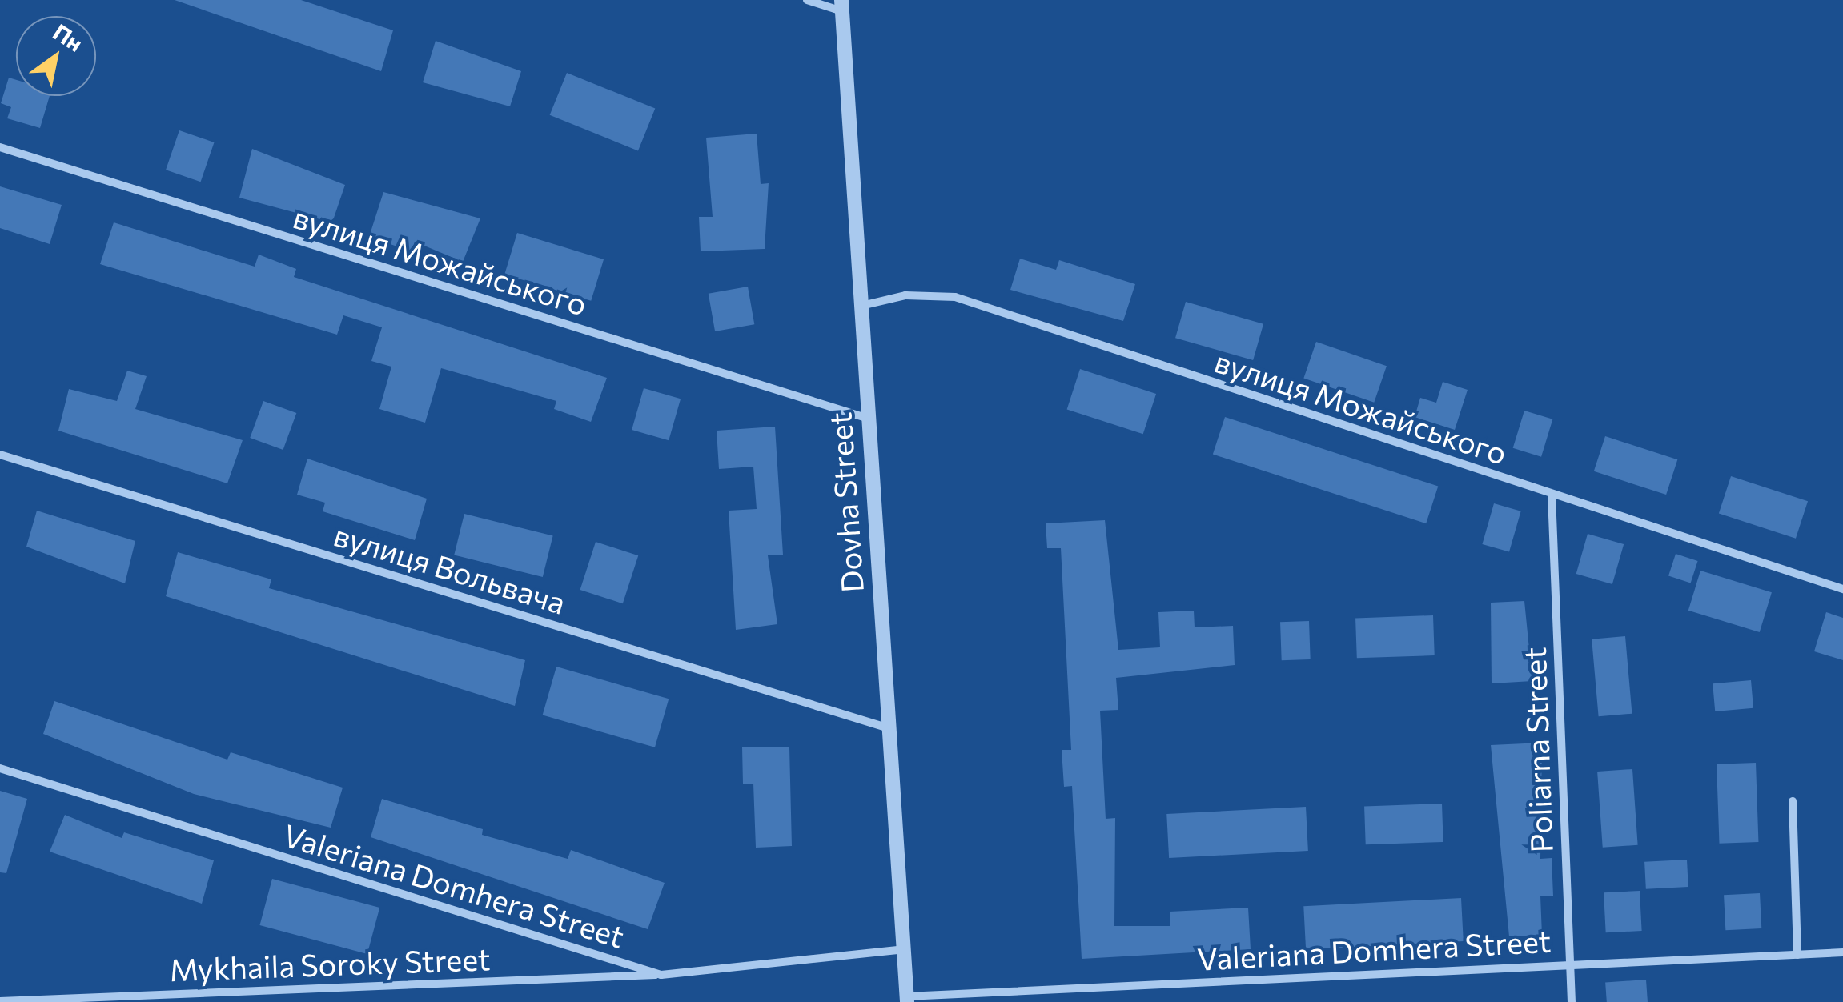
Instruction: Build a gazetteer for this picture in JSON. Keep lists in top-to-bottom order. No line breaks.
{"streets":{"street":["вулиця Можайського","Dovha Street","вулиця Вольвача","Poliarna Street","Valeriana Domhera Street","Mykhaila Soroky Street"]},"crossings":[["вулиця Можайського","Dovha Street"],["вулиця Можайського","Poliarna Street"],["Dovha Street","вулиця Вольвача"],["Dovha Street","Valeriana Domhera Street"],["Poliarna Street","Valeriana Domhera Street"],["Valeriana Domhera Street","Mykhaila Soroky Street"]],"north":"top right"}
